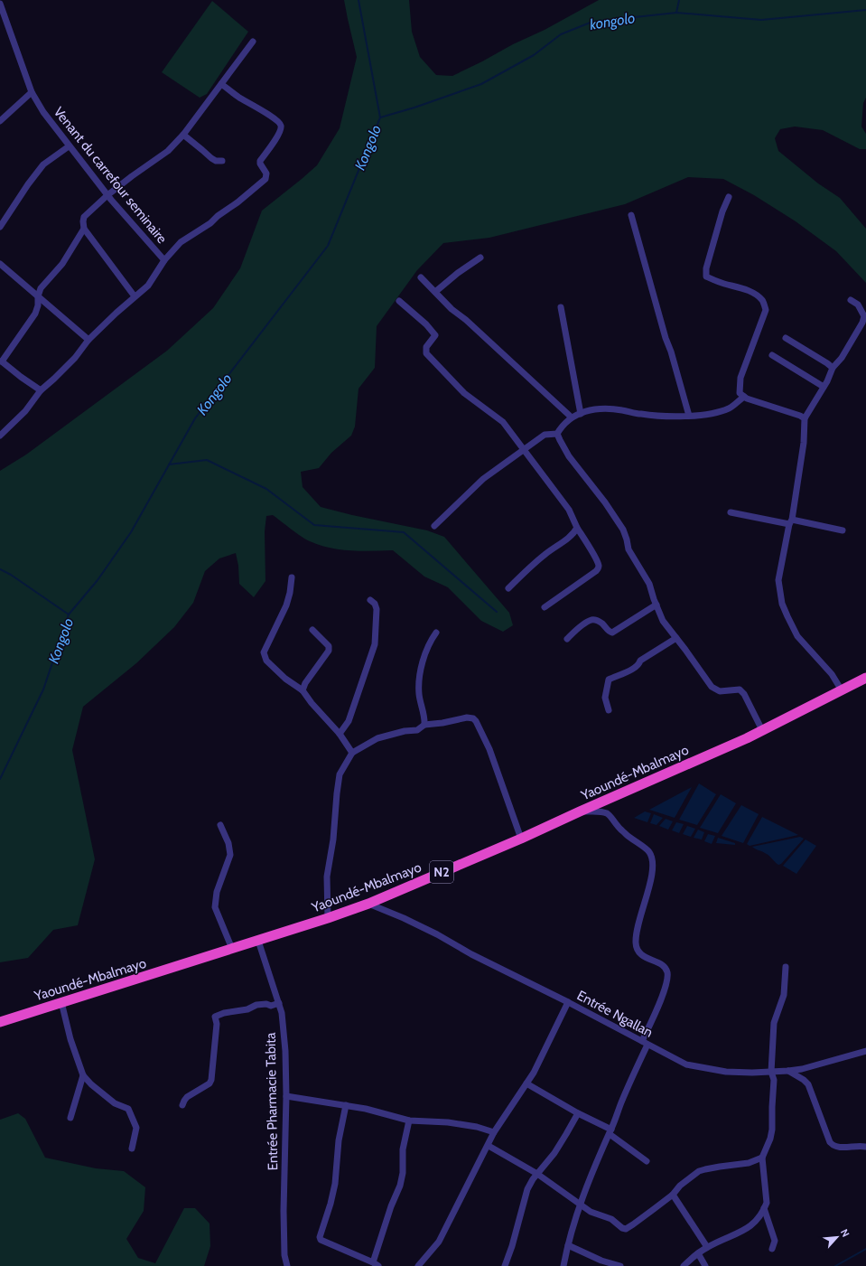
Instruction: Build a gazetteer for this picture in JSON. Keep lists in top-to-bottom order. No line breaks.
{"streets":{"highway":["Yaoundé-Mbalmayo","N2"],"street":["Venant du carrefour seminaire","Entrée Ngallan","Entrée Pharmacie Tabita"]},"crossings":[["Yaoundé-Mbalmayo","Entrée Ngallan"],["Yaoundé-Mbalmayo","Entrée Pharmacie Tabita"]],"water":["kongolo","Kongolo"],"north":"top right"}
